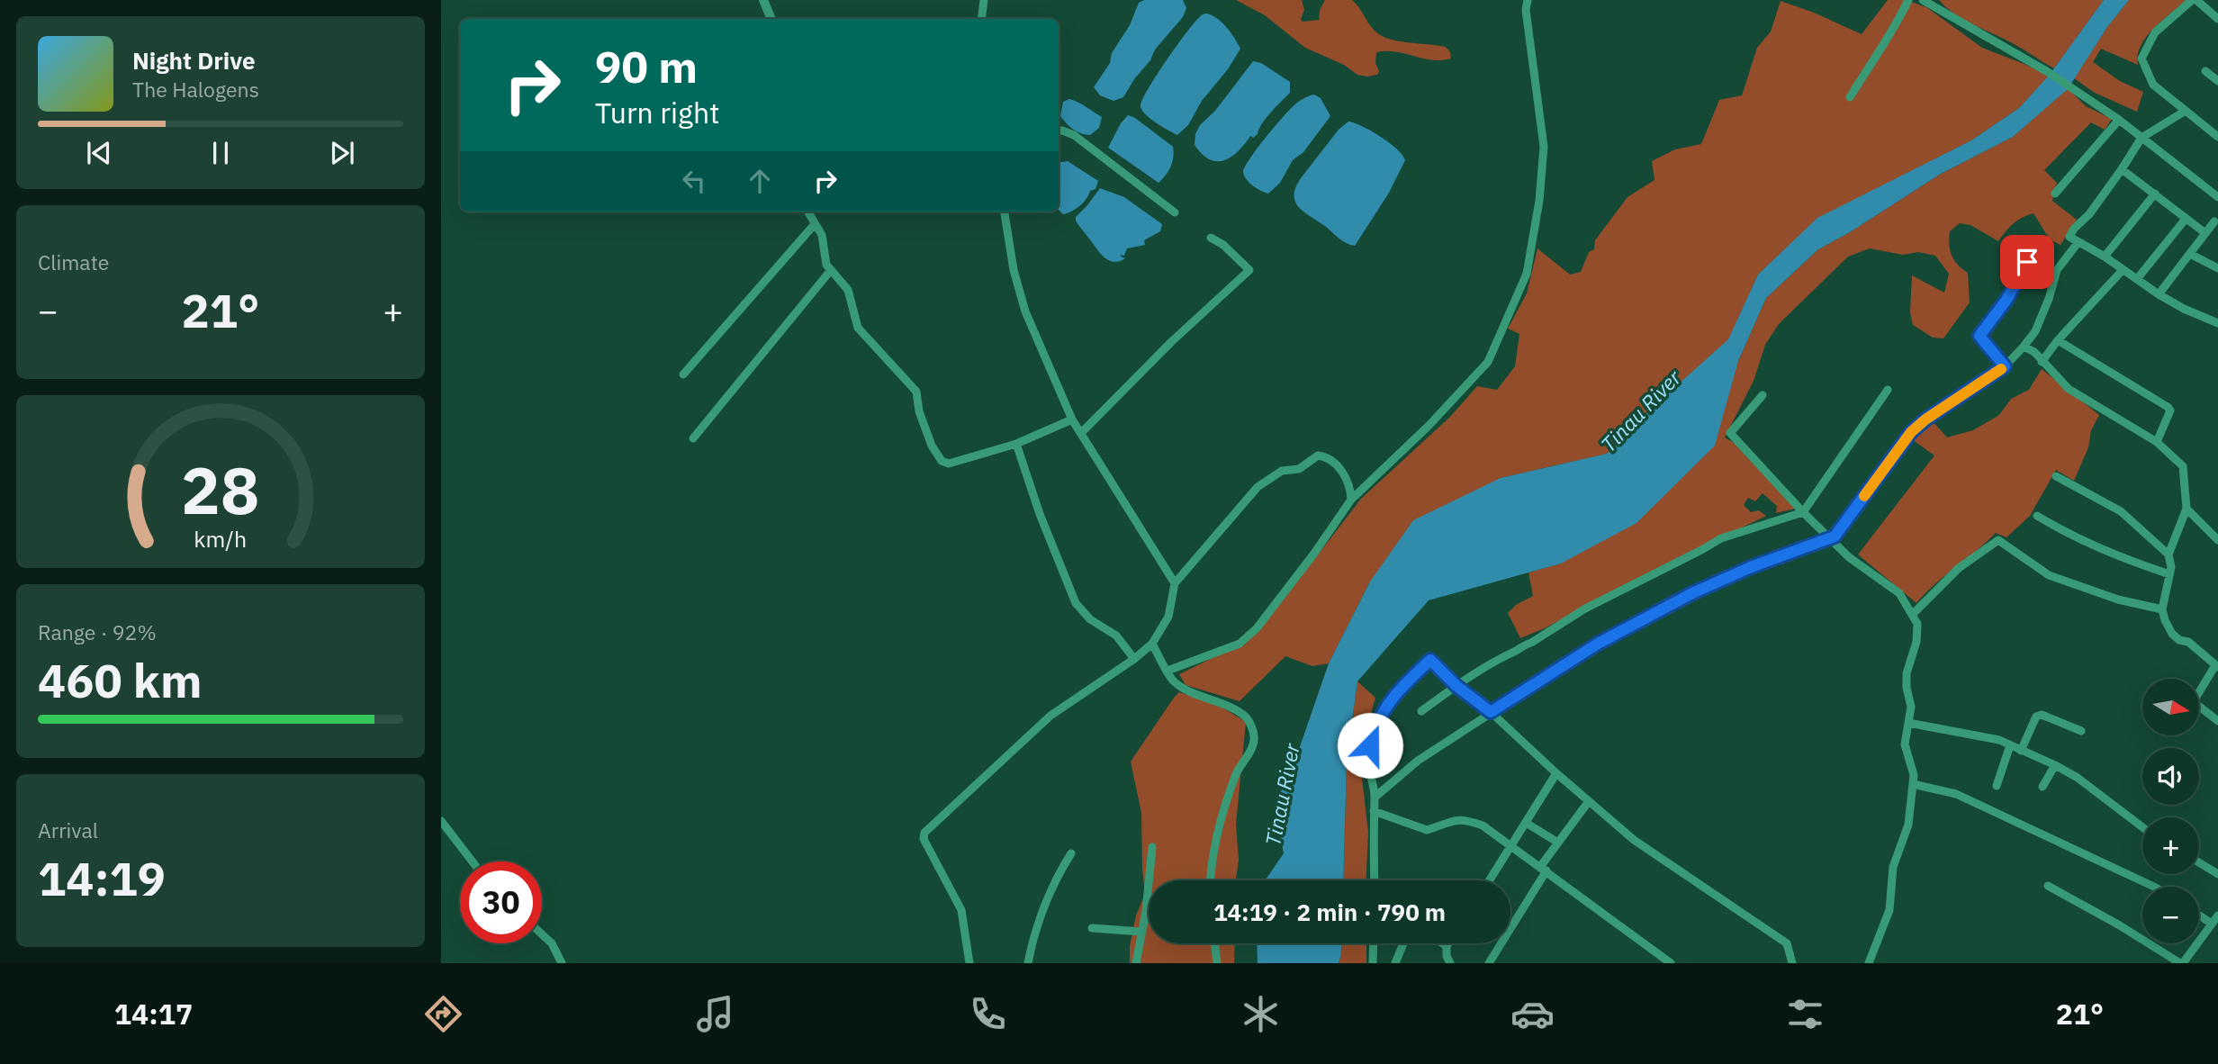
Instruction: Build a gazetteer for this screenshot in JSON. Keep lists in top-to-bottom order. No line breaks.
{"water":["Tinau River"],"north":"right","page":{"turn":["90 m","Turn right"],"song":["Night Drive","The Halogens"],"tile":["Climate",["Range · 92%","460 km"],["Arrival","14:19"]],"heat":["−","21°","+"],"map_buttons":["+","−"],"limit":"30","trip":"14:19 · 2 min · 790 m","tabs":["14:17","21°"],"gauge":["28","km/h"]}}
